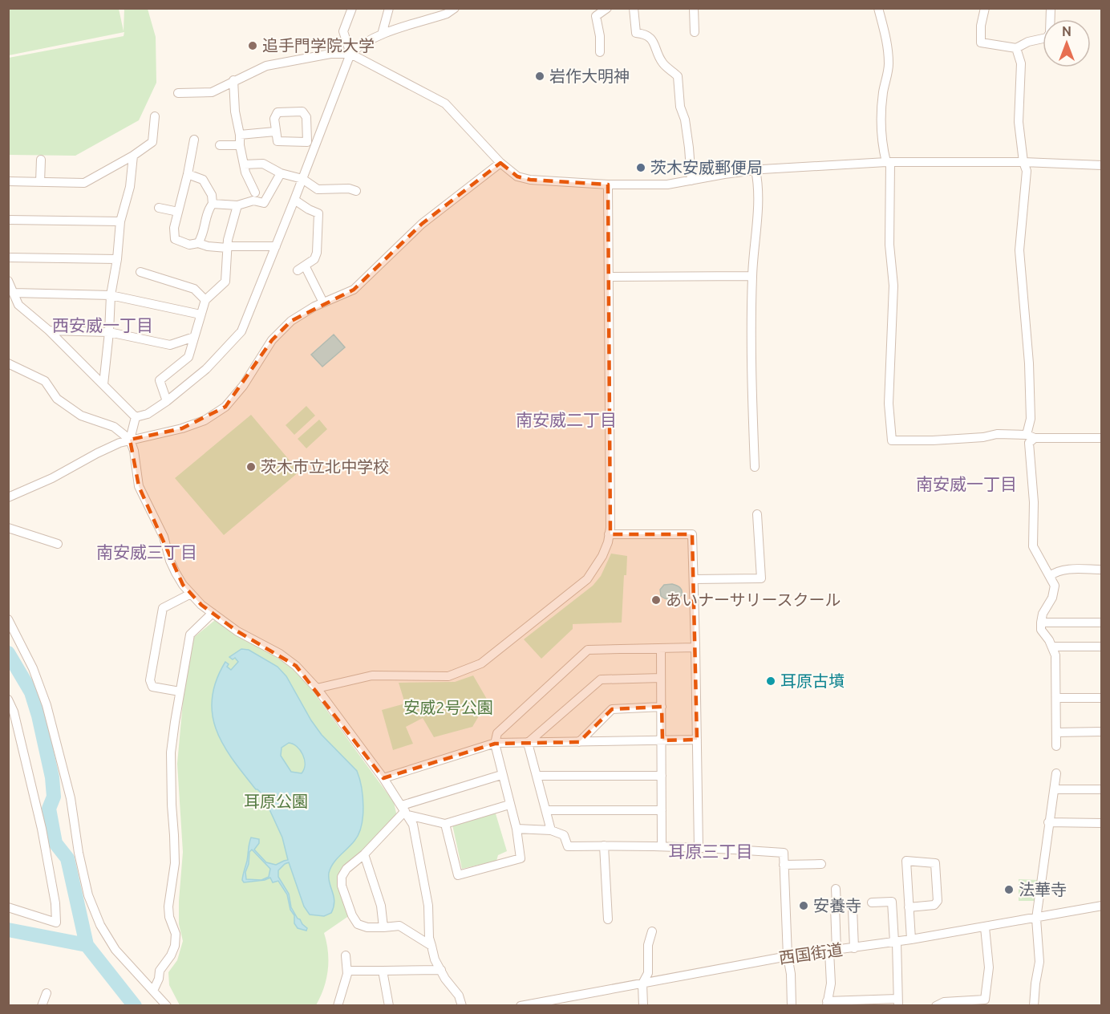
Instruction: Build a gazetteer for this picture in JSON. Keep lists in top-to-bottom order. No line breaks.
{"streets":{"street":["西国街道"]},"districts":["西安威一丁目","南安威二丁目","南安威一丁目","南安威三丁目","耳原三丁目"],"parks":["安威2号公園","耳原公園"],"places":["追手門学院大学","岩作大明神","茨木安威郵便局","茨木市立北中学校","あいナーサリースクール","耳原古墳","法華寺","安養寺"],"north":"top"}
